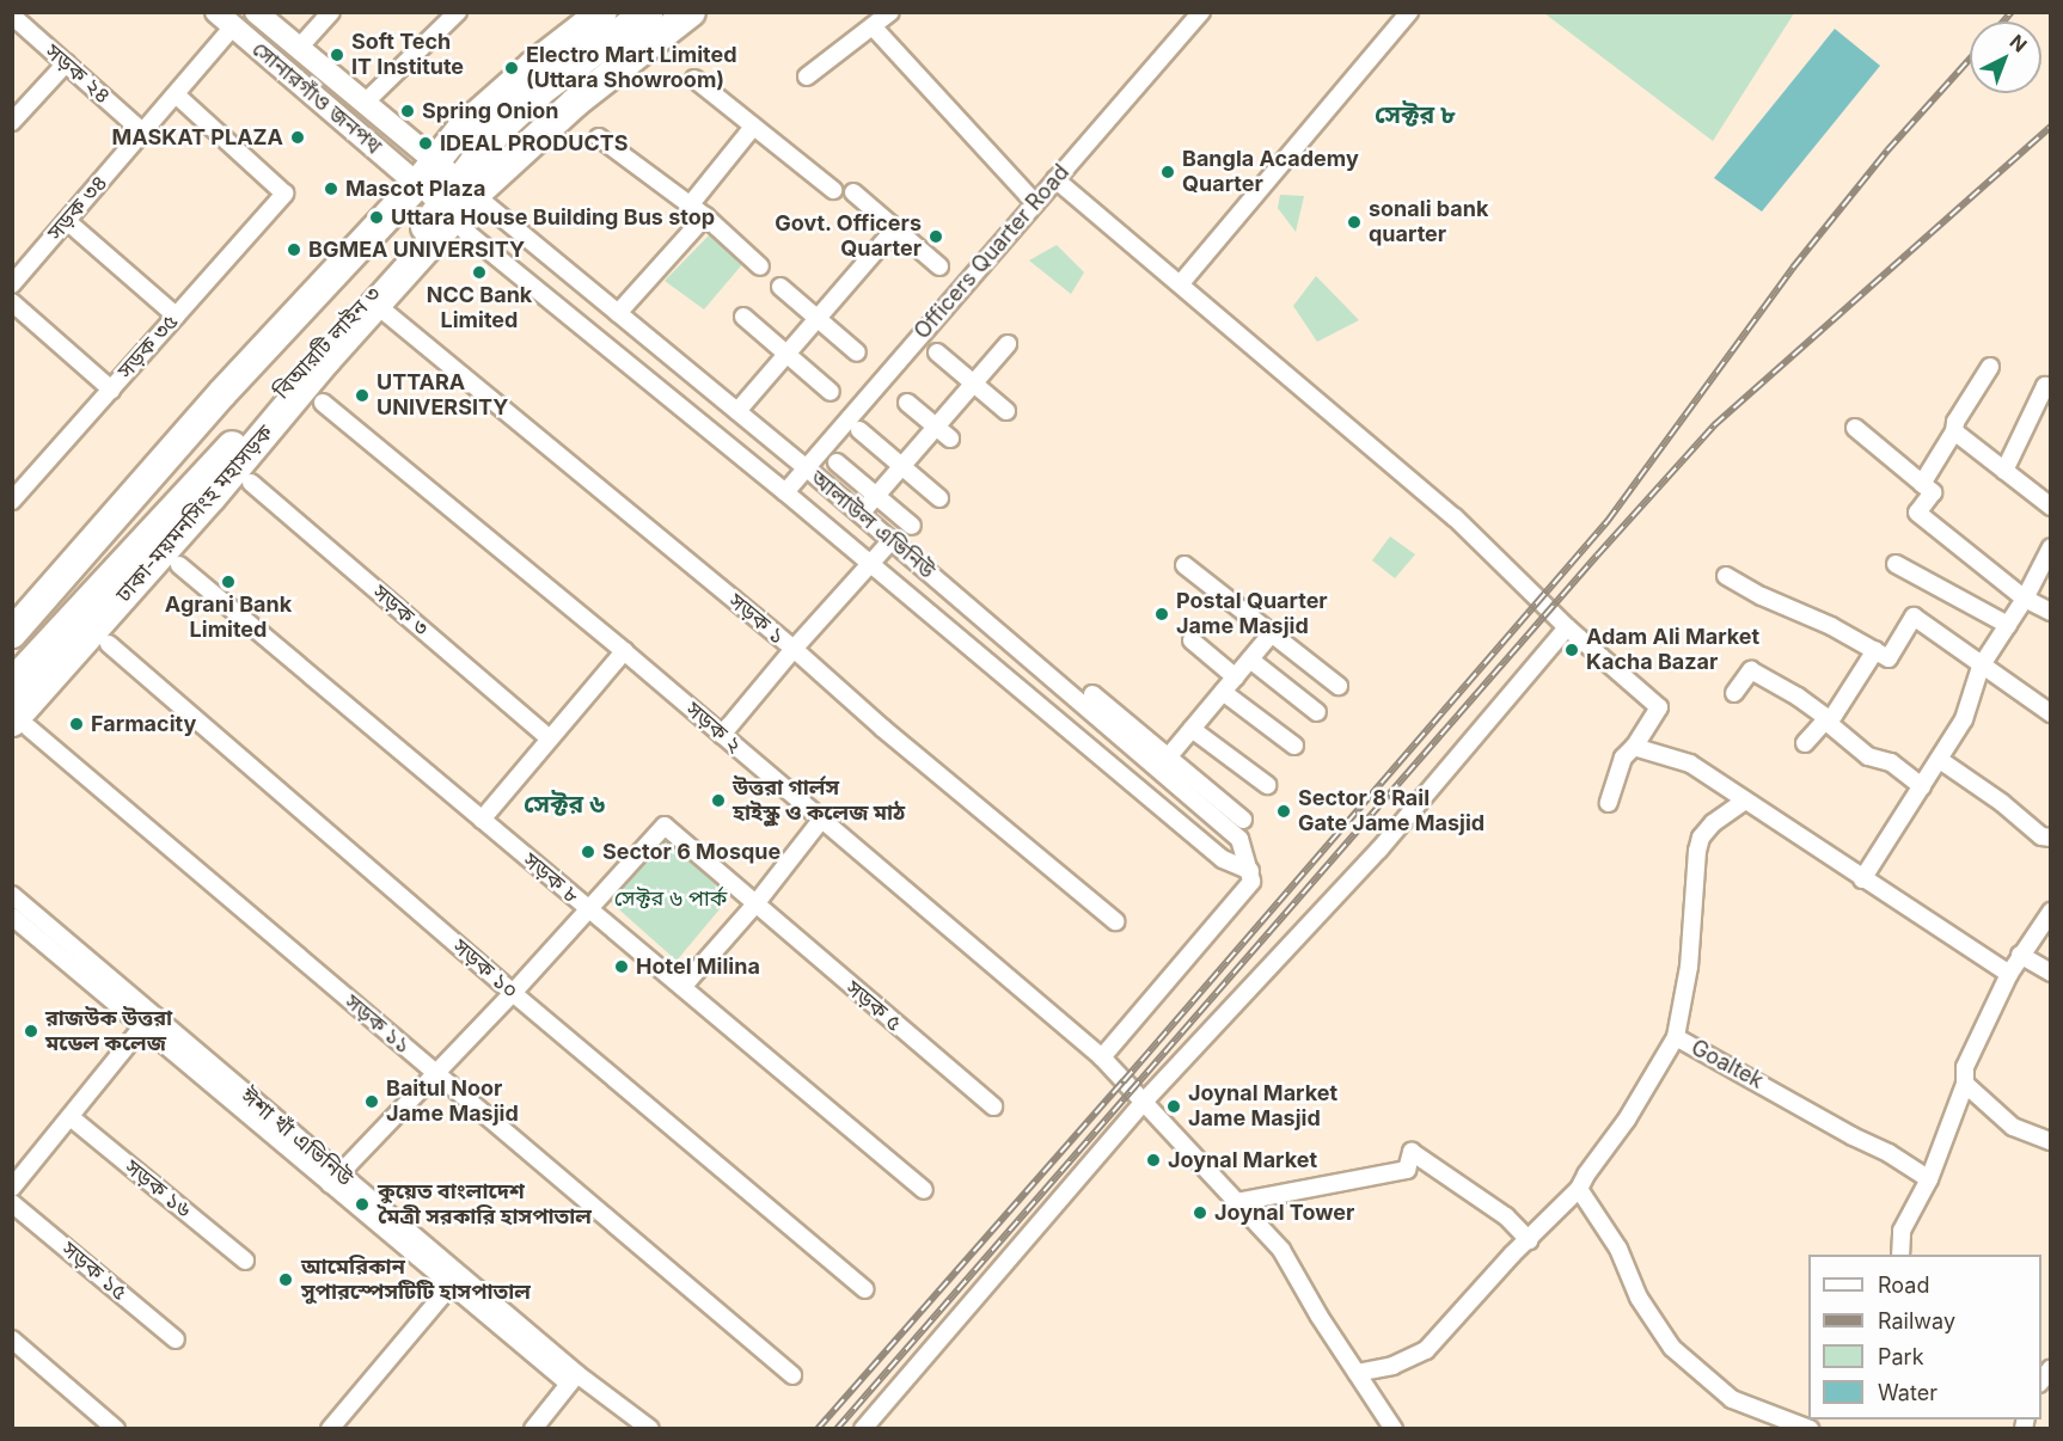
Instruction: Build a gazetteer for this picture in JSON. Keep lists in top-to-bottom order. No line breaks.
{"streets":{"highway":["বিআরটি লাইন ৩","ঢাকা-ময়মনসিংহ মহাসড়ক"],"main road":["সোনারগাঁও জনপথ"],"street":["সড়ক ২৪","সড়ক ৩৪","Officers Quarter Road","সড়ক ৩৫","আলাউল এভিনিউ","সড়ক ৩","সড়ক ১","সড়ক ২","সড়ক ৮","সড়ক ১০","সড়ক ৫","সড়ক ১১","Goaltek","ঈশা খাঁ এভিনিউ","সড়ক ১৬","সড়ক ১৫"]},"crossings":[["সড়ক ২৪","সড়ক ৩৪"],["সোনারগাঁও জনপথ","সড়ক ৩৪"],["সোনারগাঁও জনপথ","বিআরটি লাইন ৩"],["সোনারগাঁও জনপথ","ঢাকা-ময়মনসিংহ মহাসড়ক"],["সোনারগাঁও জনপথ","আলাউল এভিনিউ"],["সড়ক ৩৪","সড়ক ৩৫"],["Officers Quarter Road","আলাউল এভিনিউ"],["বিআরটি লাইন ৩","ঢাকা-ময়মনসিংহ মহাসড়ক"],["বিআরটি লাইন ৩","আলাউল এভিনিউ"],["ঢাকা-ময়মনসিংহ মহাসড়ক","আলাউল এভিনিউ"],["ঢাকা-ময়মনসিংহ মহাসড়ক","সড়ক ১"],["ঢাকা-ময়মনসিংহ মহাসড়ক","সড়ক ১১"],["সড়ক ৮","সড়ক ৫"]],"districts":["সেক্টর ৮","সেক্টর ৬"],"parks":["সেক্টর ৬ পার্ক"],"places":["Soft Tech IT Institute","Electro Mart Limited (Uttara Showroom)","Spring Onion","MASKAT PLAZA","IDEAL PRODUCTS","Bangla Academy Quarter","Mascot Plaza","Uttara House Building Bus stop","sonali bank quarter","Govt. Officers Quarter","BGMEA UNIVERSITY","NCC Bank Limited","UTTARA UNIVERSITY","Agrani Bank Limited","Postal Quarter Jame Masjid","Adam Ali Market Kacha Bazar","Farmacity","উত্তরা গার্লস হাইস্কুল ও কলেজ মাঠ","Sector 8 Rail Gate Jame Masjid","Sector 6 Mosque","Hotel Milina","রাজউক উত্তরা মডেল কলেজ","Baitul Noor Jame Masjid","Joynal Market Jame Masjid","Joynal Market","কুয়েত বাংলাদেশ মৈত্রী সরকারি হাসপাতাল","Joynal Tower","আমেরিকান সুপারস্পেসটিটি হাসপাতাল"],"legend":["Road","Railway","Park","Water"],"north":"top right"}
